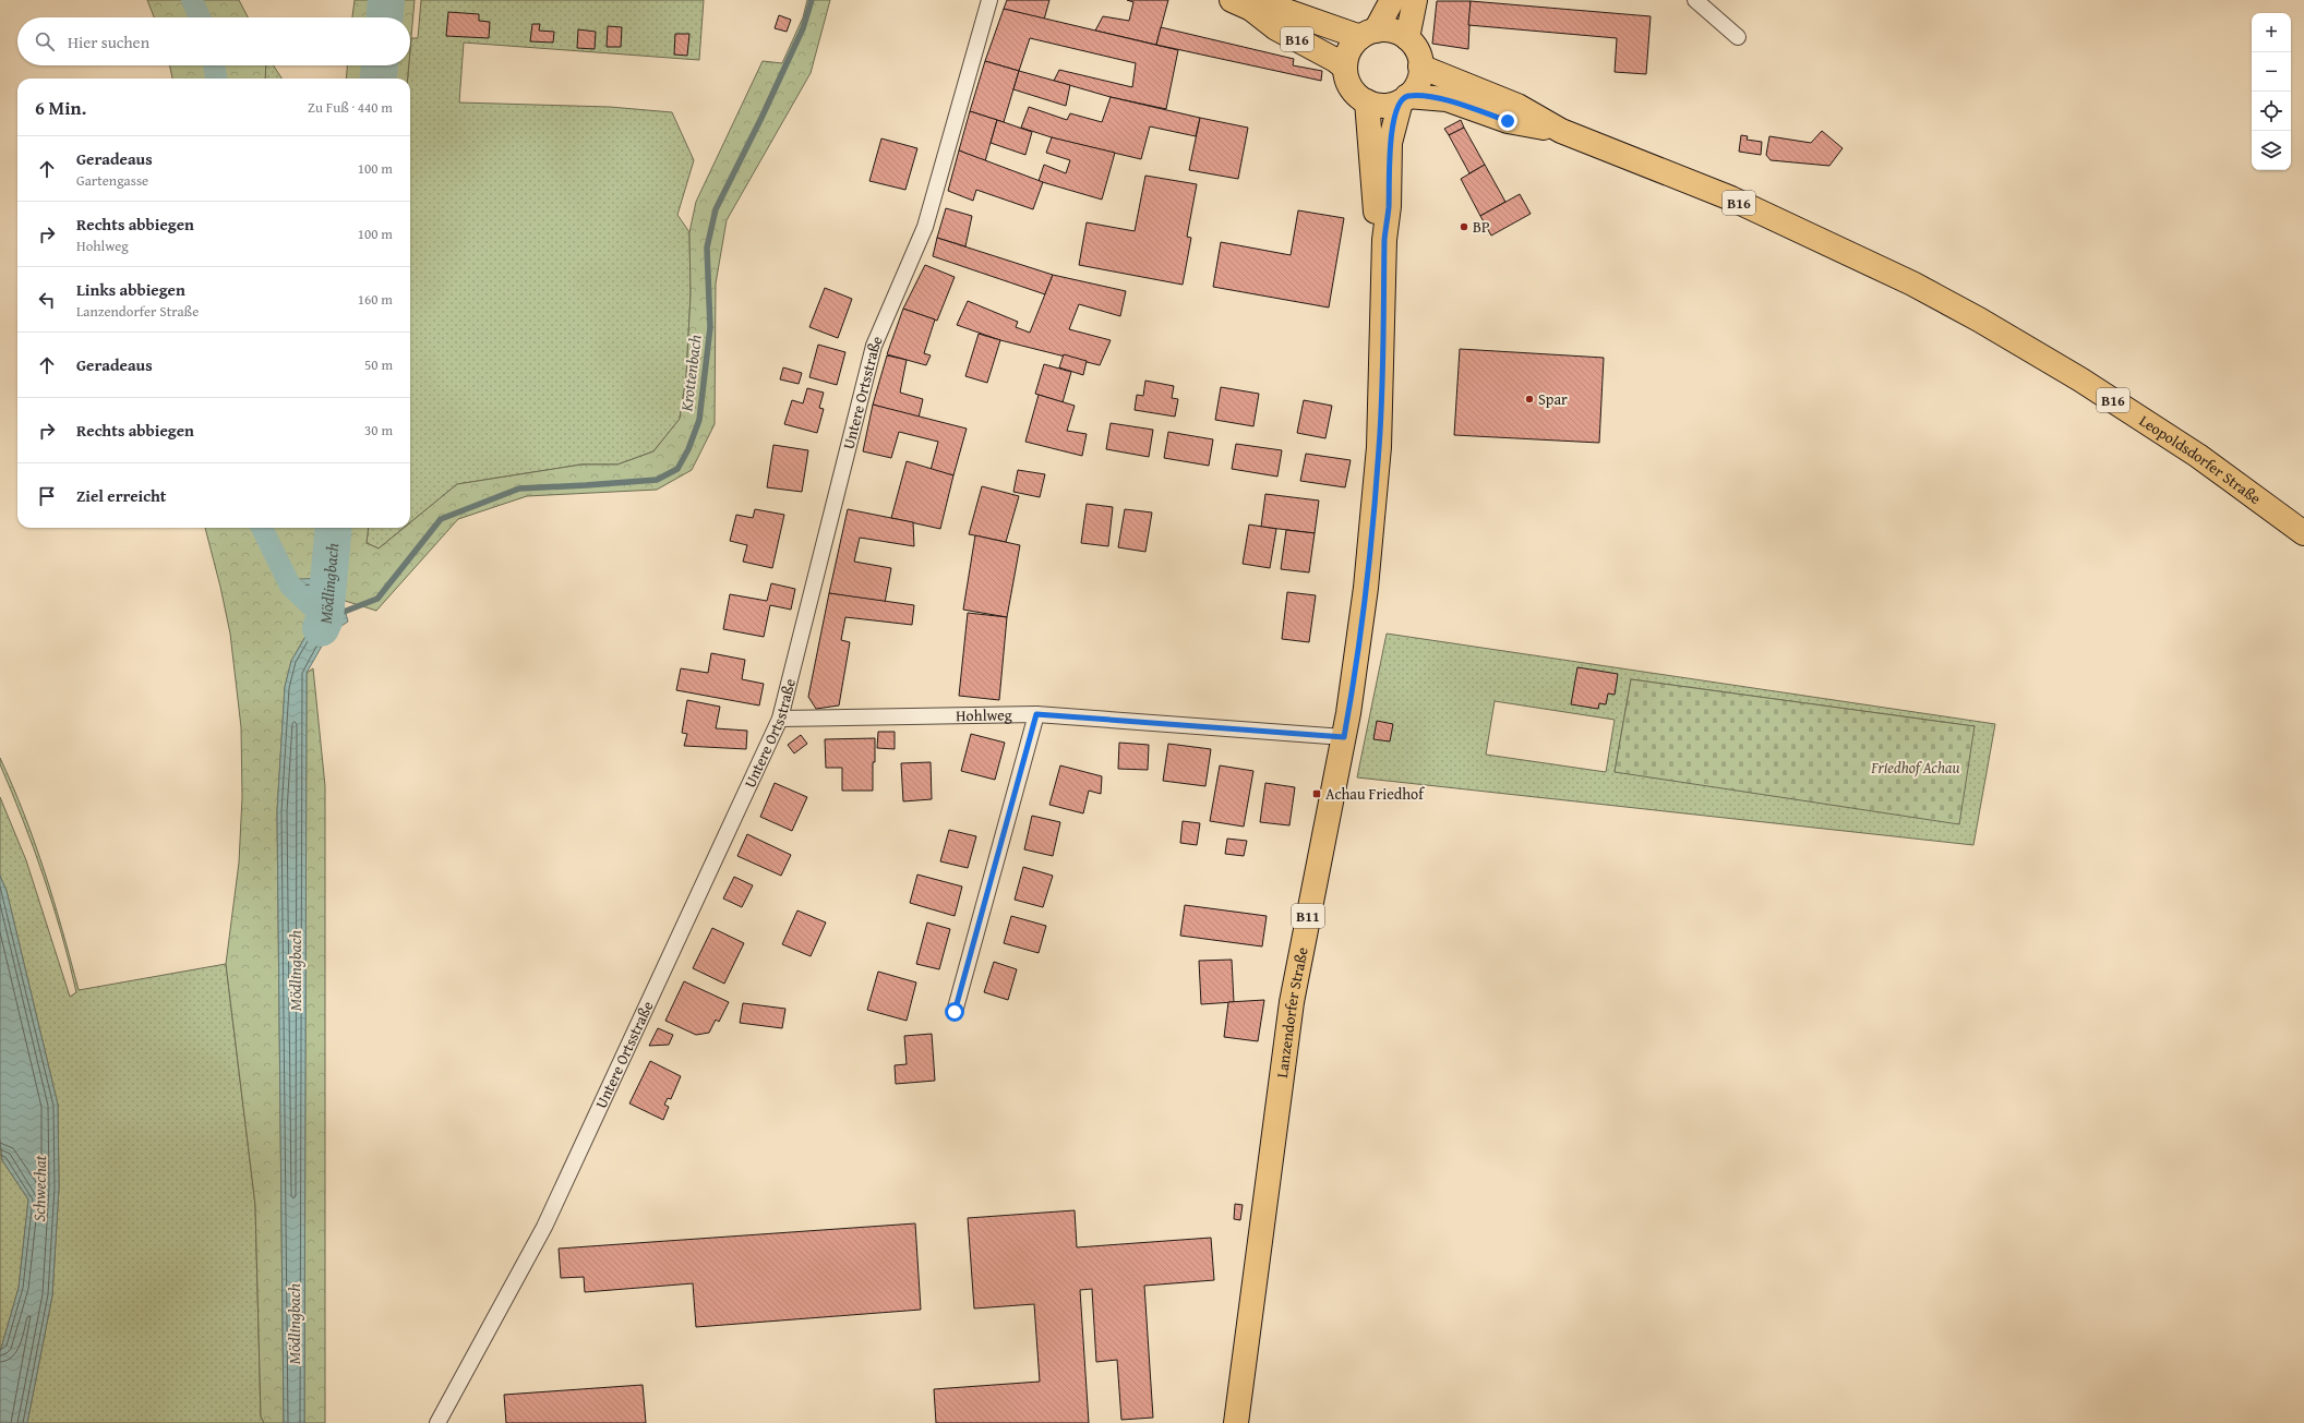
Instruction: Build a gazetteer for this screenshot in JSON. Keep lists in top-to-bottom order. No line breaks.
{"streets":{"main road":["B16","Leopoldsdorfer Straße","B11","Lanzendorfer Straße"],"street":["Untere Ortsstraße","Hohlweg"]},"crossings":[["B16","Leopoldsdorfer Straße"],["B16","B11"],["Untere Ortsstraße","Hohlweg"],["Hohlweg","Lanzendorfer Straße"],["B11","Lanzendorfer Straße"]],"water":["Krottenbach","Mödlingbach","Schwechat"],"parks":["Friedhof Achau"],"places":{"other":["BP","Spar"],"transit":["Achau Friedhof"]},"page":{"map_buttons":["+","−"],"search":"Hier suchen","heading":["6 Min.","Zu Fuß · 440 m"],"list":[["Geradeaus","Gartengasse","100 m"],["Rechts abbiegen","Hohlweg","100 m"],["Links abbiegen","Lanzendorfer Straße","160 m"],["Geradeaus","50 m"],["Rechts abbiegen","30 m"],"Ziel erreicht"]}}
